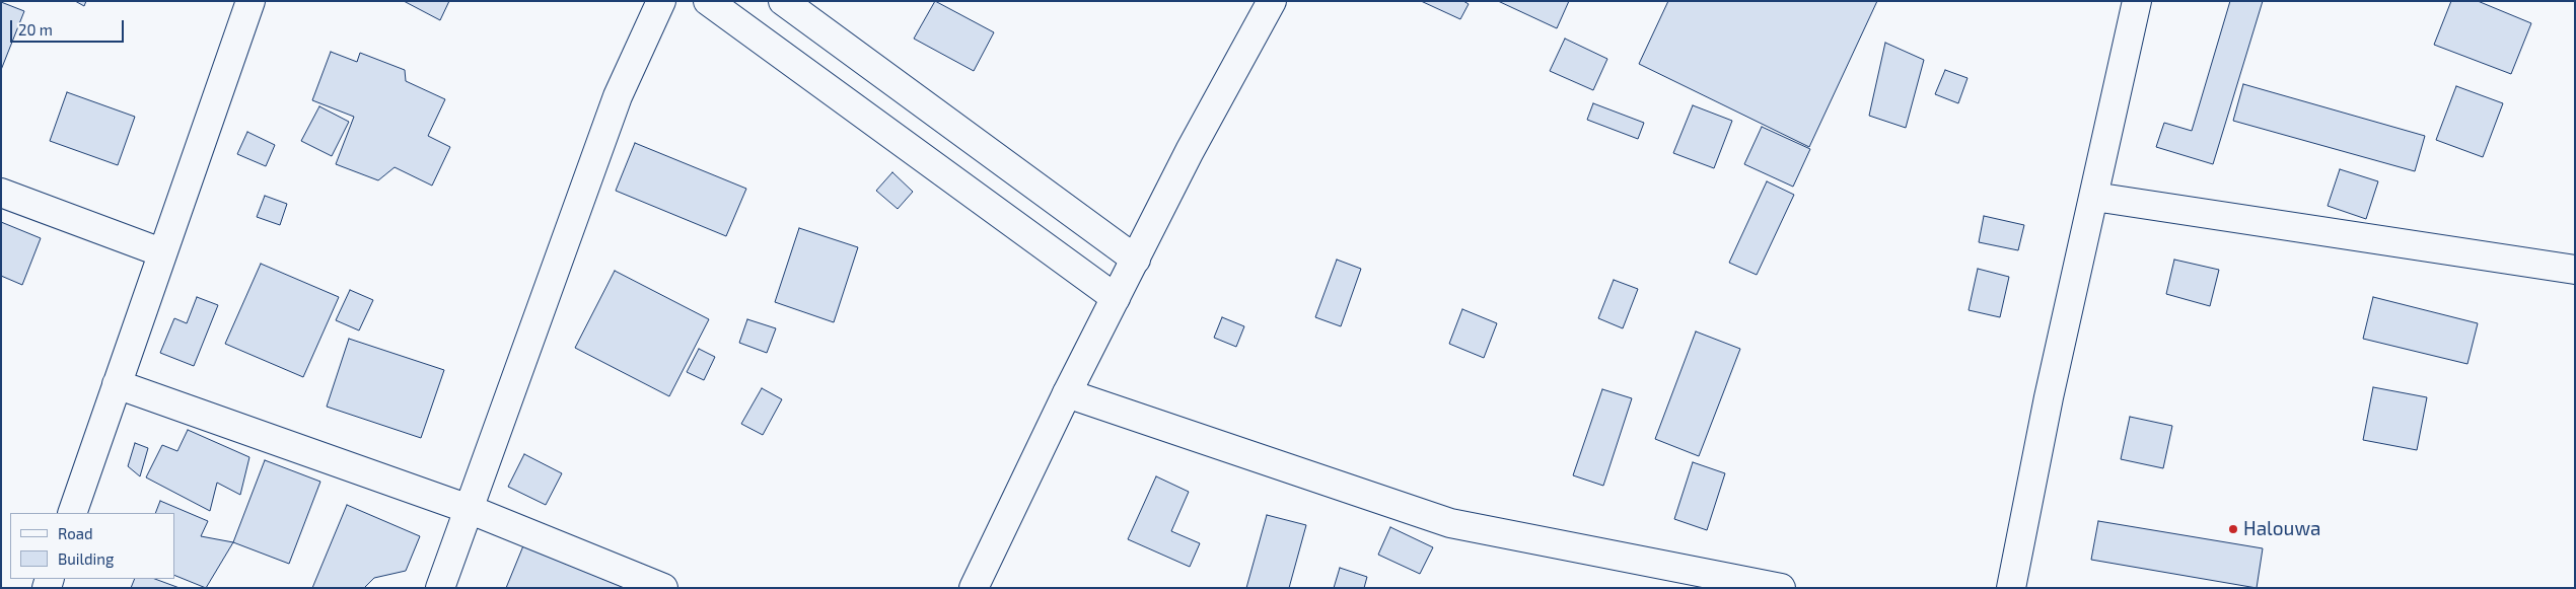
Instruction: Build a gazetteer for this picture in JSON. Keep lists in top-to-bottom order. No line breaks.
{"places":["Halouwa"],"legend":["Road","Building"],"scale_bar":"20 m"}
